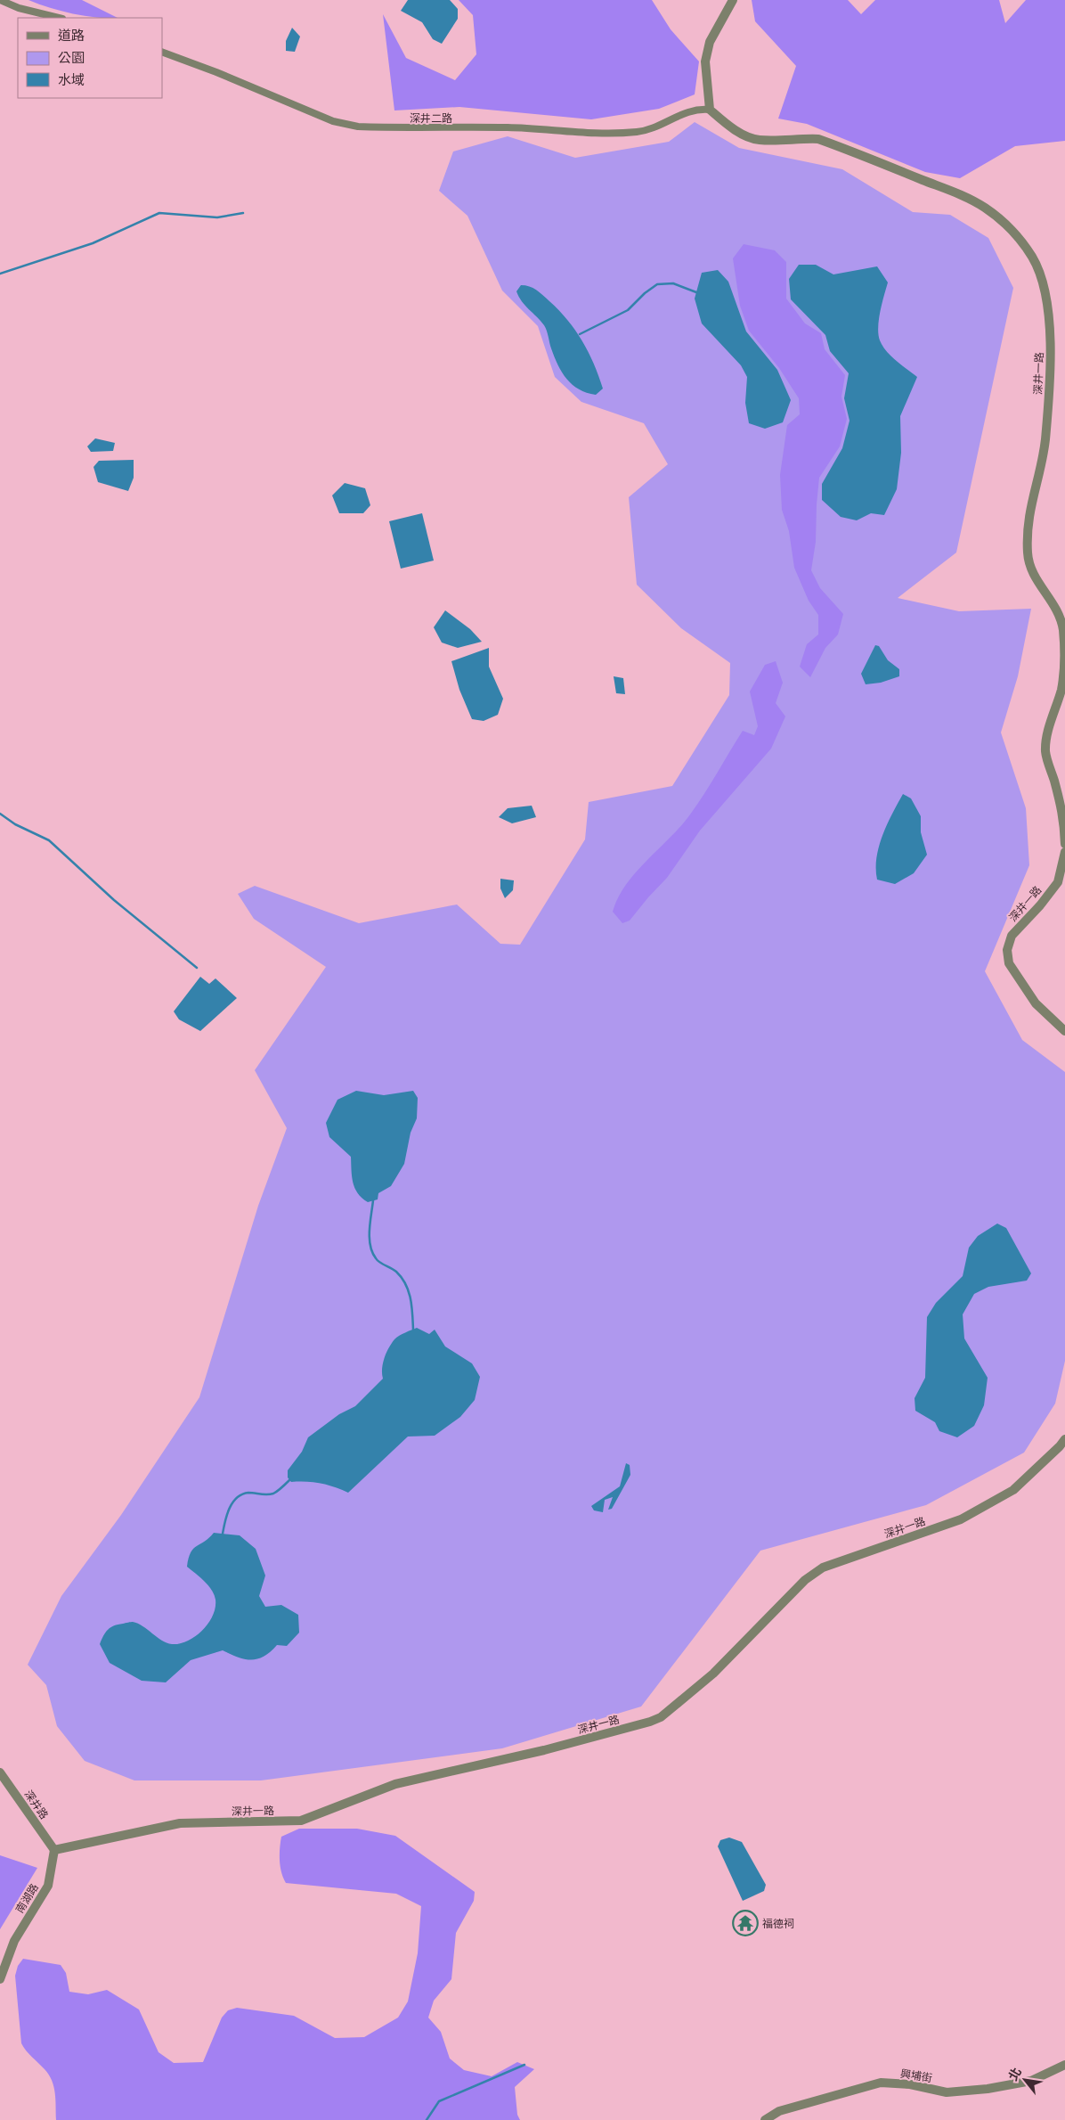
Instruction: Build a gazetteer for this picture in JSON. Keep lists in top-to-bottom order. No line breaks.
{"streets":{"street":["深井二路","深井一路","深井路","南湖路","興埔街"]},"crossings":[["深井二路","深井一路"],["深井一路","深井路"],["深井一路","南湖路"],["深井路","南湖路"]],"places":{"temple":["福德祠"]},"legend":["道路","公園","水域"],"north":"top left"}
